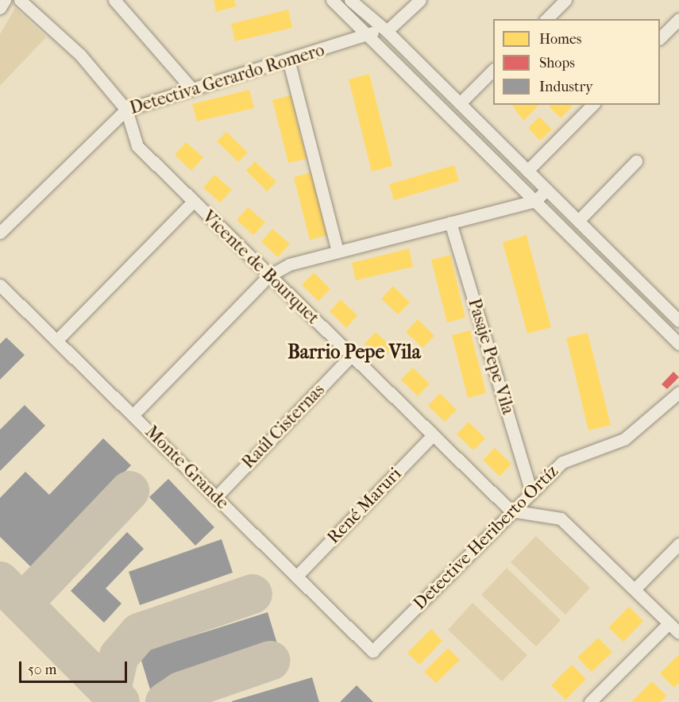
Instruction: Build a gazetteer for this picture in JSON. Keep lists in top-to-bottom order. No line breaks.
{"streets":{"street":["Detectiva Gerardo Romero","Vicente de Bourquet","Pasaje Pepe Vila","Raúl Cisternas","Monte Grande","René Maruri","Detective Heriberto Ortíz"]},"crossings":[["Detectiva Gerardo Romero","Vicente de Bourquet"],["Vicente de Bourquet","Raúl Cisternas"],["Vicente de Bourquet","René Maruri"],["Vicente de Bourquet","Detective Heriberto Ortíz"],["Pasaje Pepe Vila","Detective Heriberto Ortíz"],["Raúl Cisternas","Monte Grande"],["Monte Grande","René Maruri"],["Monte Grande","Detective Heriberto Ortíz"]],"districts":["Barrio Pepe Vila"],"legend":["Homes","Shops","Industry"],"scale_bar":"50 m"}
